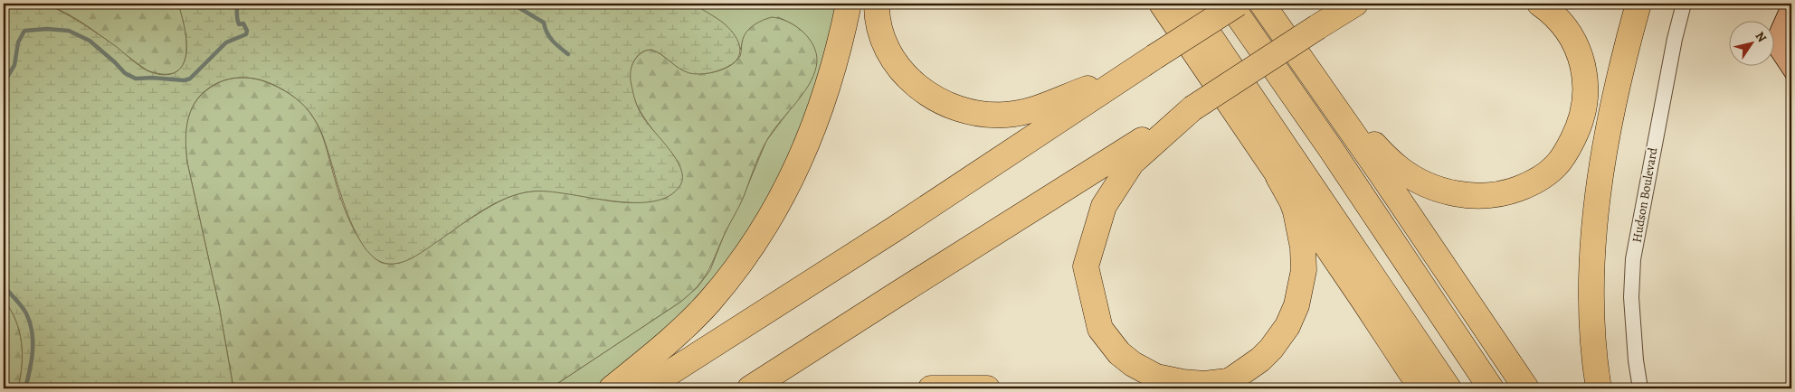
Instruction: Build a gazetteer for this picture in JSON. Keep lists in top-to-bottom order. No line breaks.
{"streets":{"street":["Hudson Boulevard"]},"north":"top right"}
